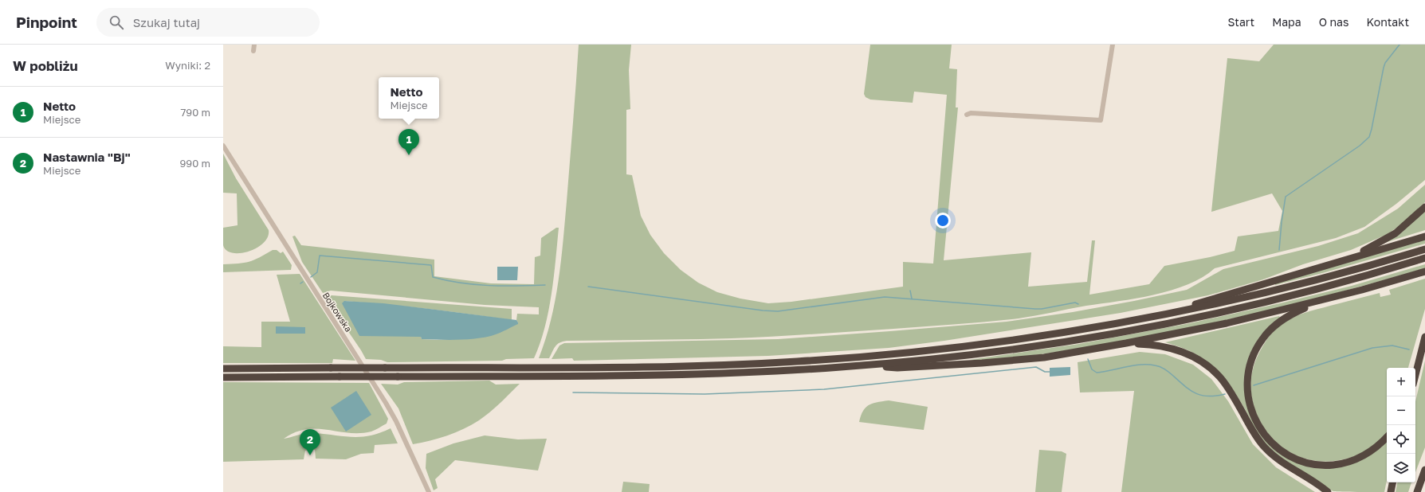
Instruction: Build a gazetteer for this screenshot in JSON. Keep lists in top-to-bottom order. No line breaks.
{"streets":{"street":["Bojkowska"]},"page":{"header":"Pinpoint","search":"Szukaj tutaj","nav":["Start","Mapa","O nas","Kontakt"],"heading":["W pobliżu","Wyniki: 2"],"popup":["Netto","Miejsce"],"list":[{"mark":"1","name":"Netto","note":"Miejsce","value":"790 m"},{"mark":"2","name":"Nastawnia \"Bj\"","note":"Miejsce","value":"990 m"}],"pins":["1","2"],"map_buttons":["+","−"]}}
